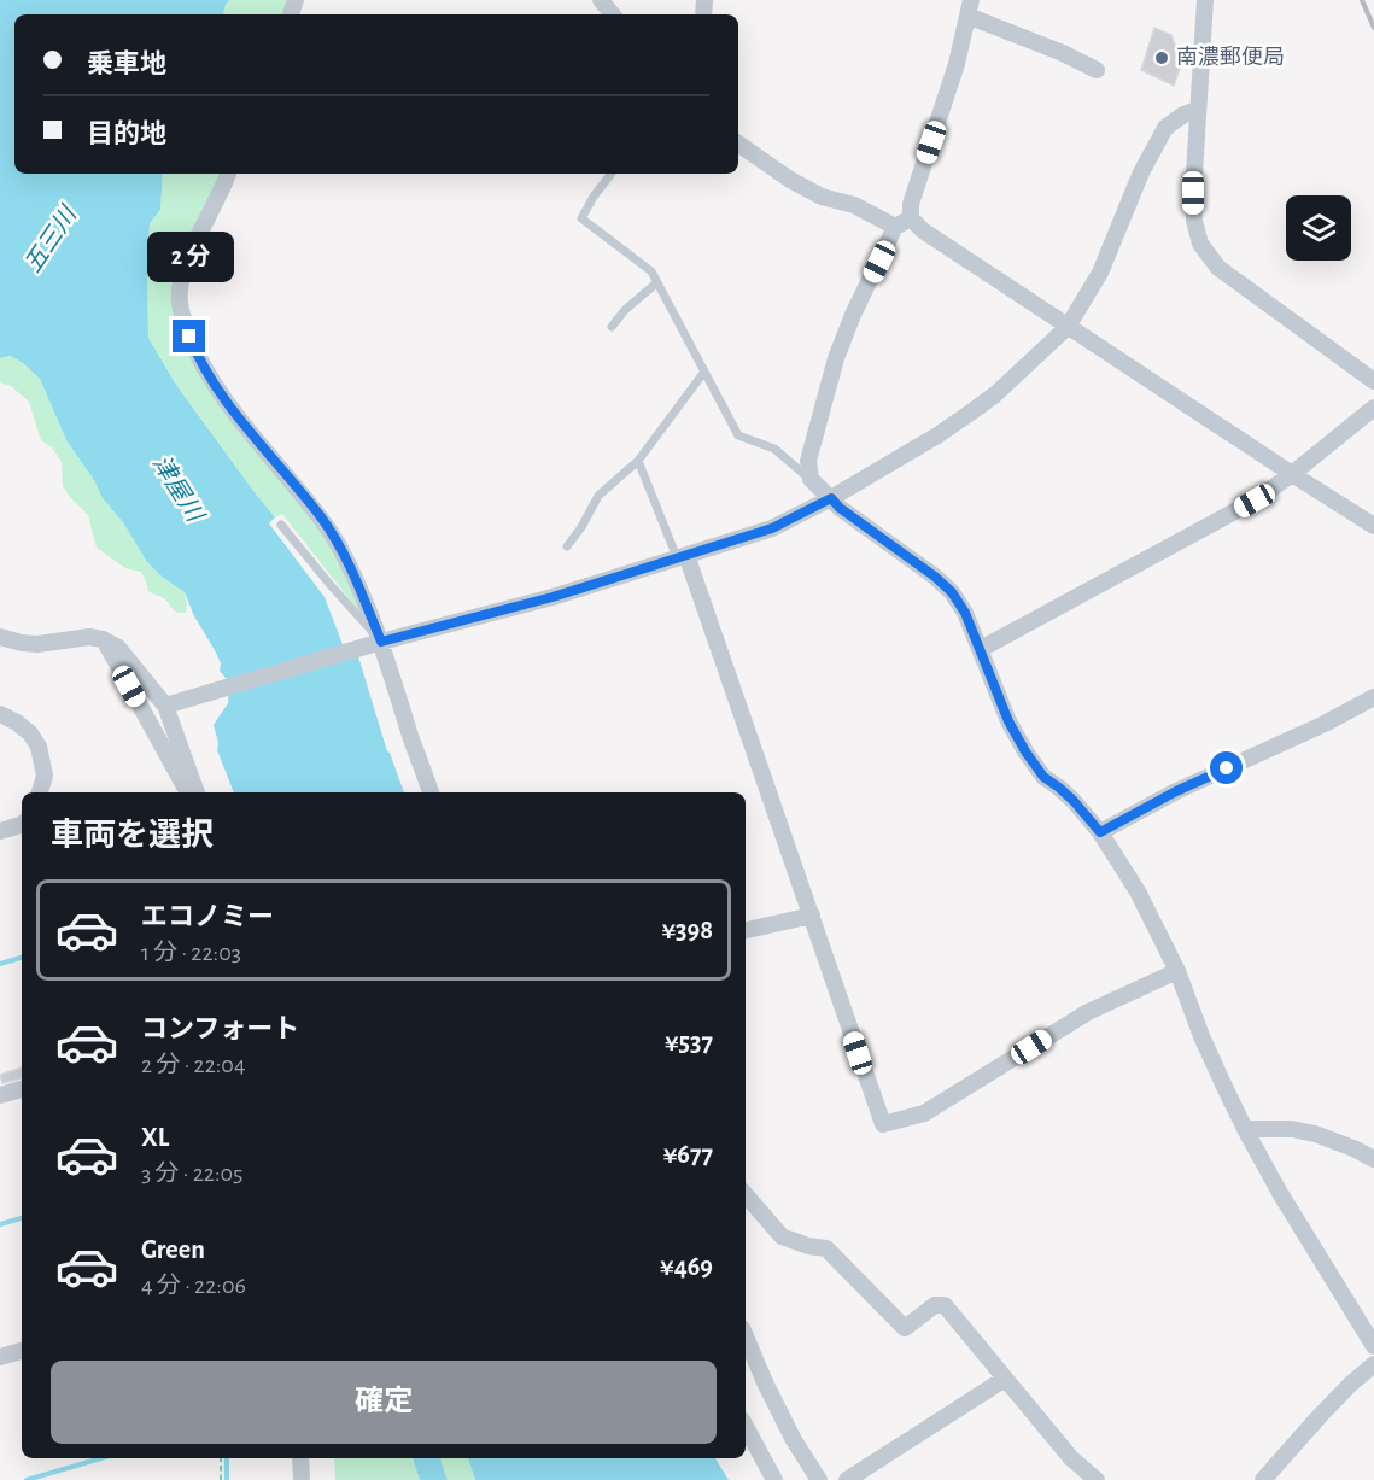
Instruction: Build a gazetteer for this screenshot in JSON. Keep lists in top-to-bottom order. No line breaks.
{"water":["五三川","津屋川"],"places":["南濃郵便局"],"page":{"banner":["乗車地","目的地"],"bubble":"2 分","heading":"車両を選択","list":[{"name":"エコノミー","note":"1 分 · 22:03","value":"¥398"},{"name":"コンフォート","note":"2 分 · 22:04","value":"¥537"},{"name":"XL","note":"3 分 · 22:05","value":"¥677"},{"name":"Green","note":"4 分 · 22:06","value":"¥469"}],"buttons":"確定"}}
